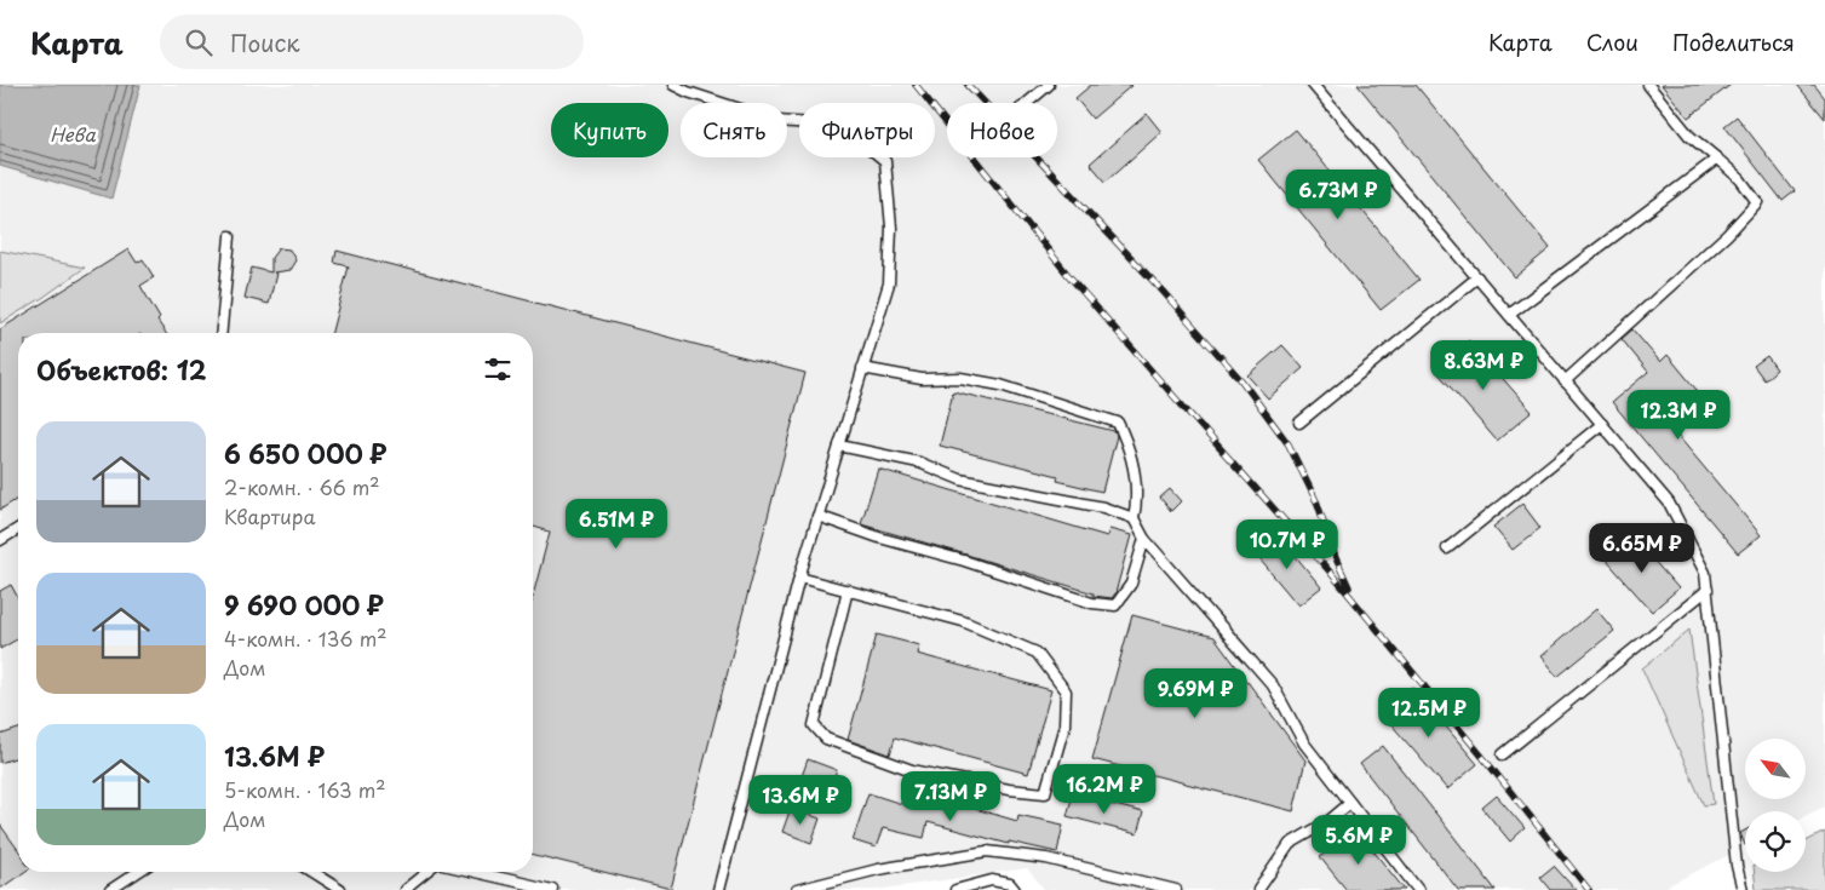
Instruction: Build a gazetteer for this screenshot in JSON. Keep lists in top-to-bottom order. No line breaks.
{"water":["Нева"],"north":"top left","page":{"header":"Карта","search":"Поиск","nav":["Карта","Слои","Поделиться"],"chip":["Купить","Снять","Фильтры","Новое"],"price":["6.73M ₽","8.63M ₽","12.3M ₽","6.51M ₽","10.7M ₽","6.65M ₽","9.69M ₽","12.5M ₽","16.2M ₽","7.13M ₽","13.6M ₽","5.6M ₽"],"heading":"Объектов: 12","list":[{"name":"6 650 000 ₽","note":"2-комн. · 66 m² · Квартира"},{"name":"9 690 000 ₽","note":"4-комн. · 136 m² · Дом"},{"name":"13.6M ₽","note":"5-комн. · 163 m² · Дом"}]}}
